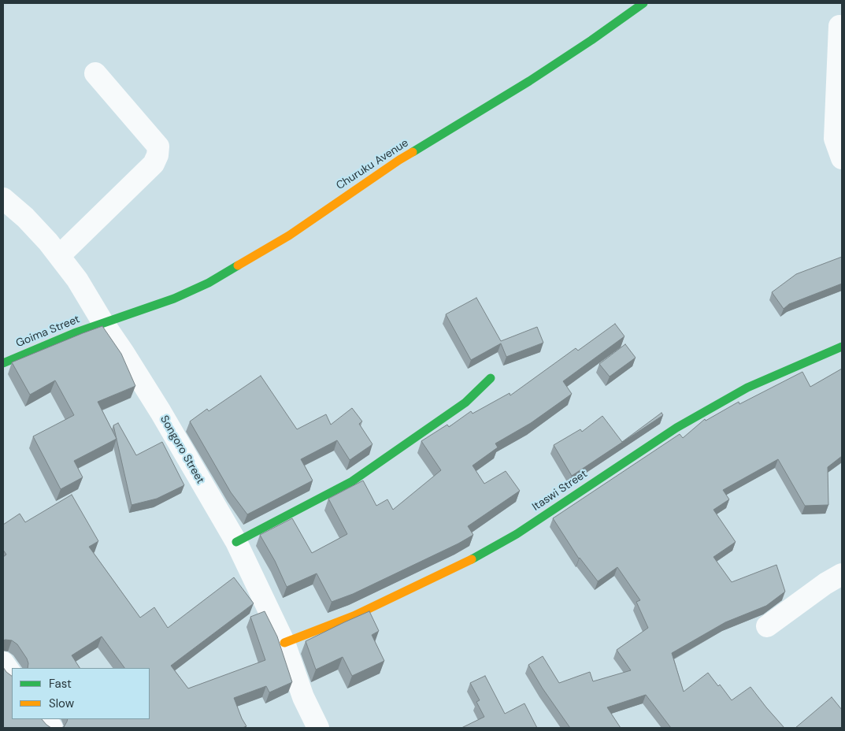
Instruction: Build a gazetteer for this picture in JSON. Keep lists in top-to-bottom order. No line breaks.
{"streets":{"street":["Churuku Avenue","Goima Street","Songoro Street","Itaswi Street"]},"crossings":[["Churuku Avenue","Goima Street"],["Churuku Avenue","Songoro Street"],["Goima Street","Songoro Street"],["Songoro Street","Itaswi Street"]],"legend":["Fast","Slow"]}
